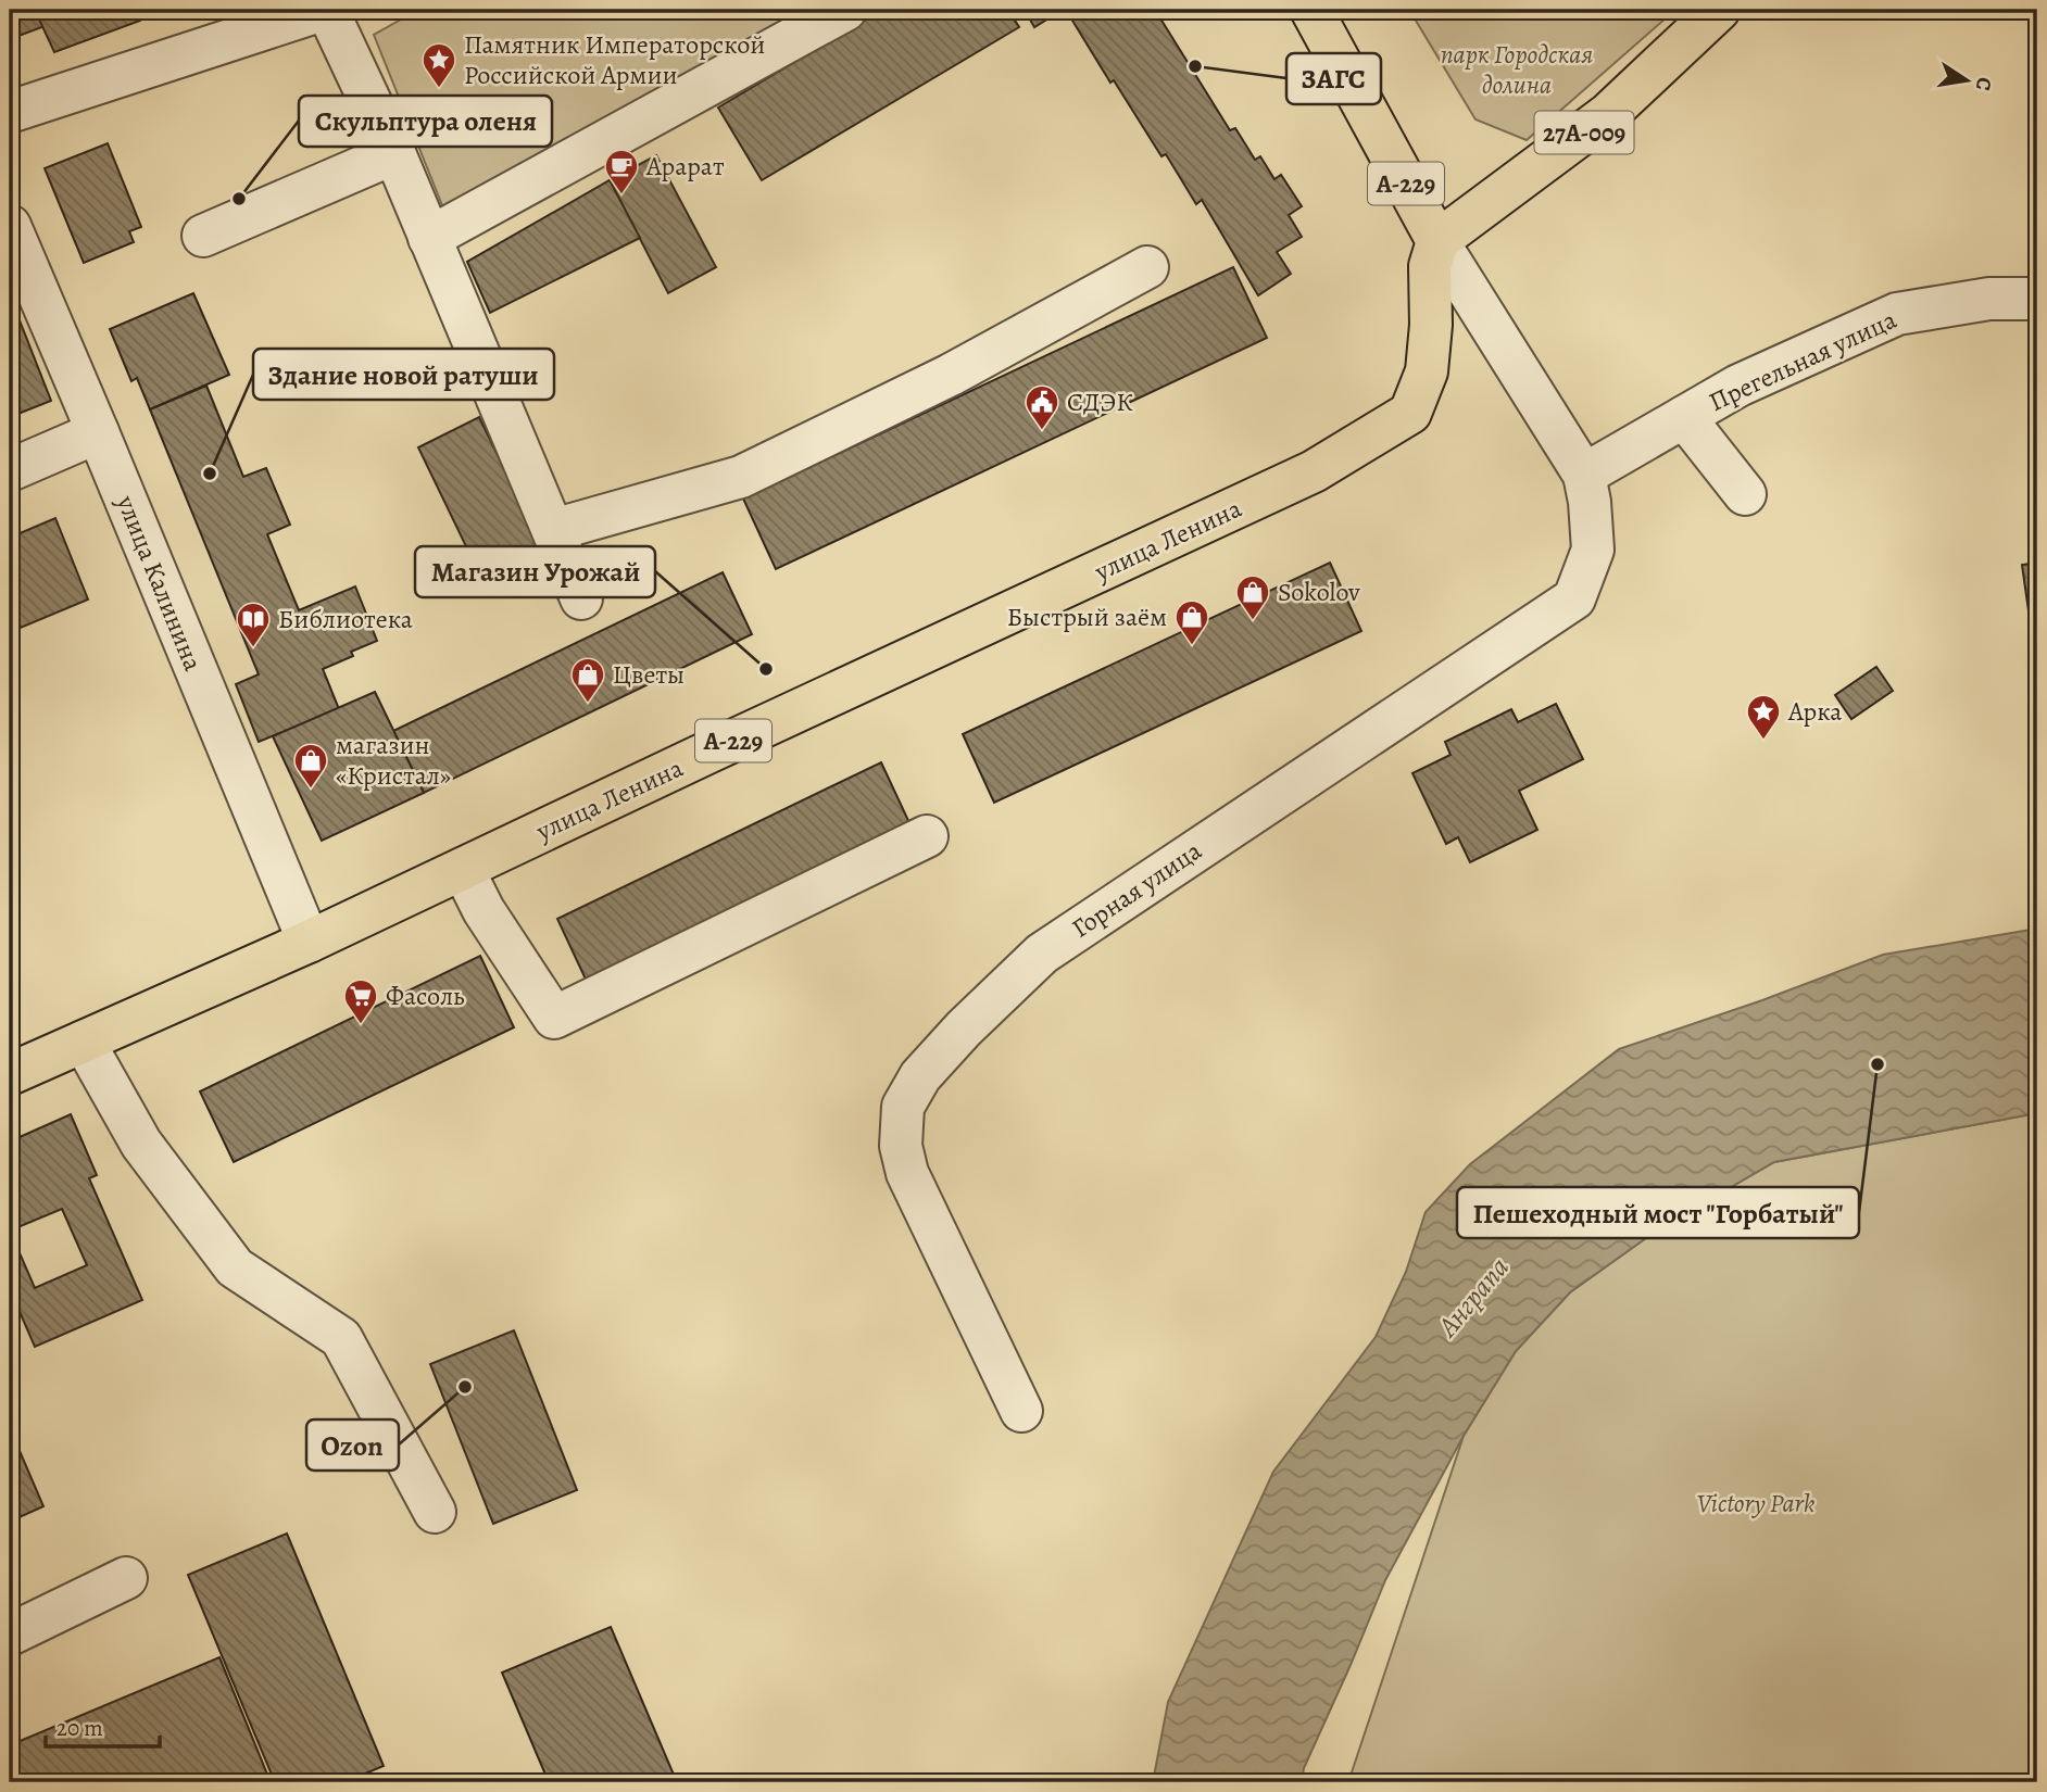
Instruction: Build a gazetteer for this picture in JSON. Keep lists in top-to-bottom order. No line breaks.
{"streets":{"main road":["27А-009","А-229","улица Ленина"],"street":["Прегельная улица","улица Калинина","Горная улица"]},"crossings":[["27А-009","А-229"],["27А-009","улица Ленина"],["А-229","улица Ленина"],["Прегельная улица","Горная улица"],["улица Ленина","улица Калинина"]],"water":["Анграпа"],"parks":["парк Городская долина","Victory Park"],"places":{"other":["ЗАГС","Скульптура оленя","Здание новой ратуши","Магазин Урожай","Пешеходный мост \"Горбатый\"","Ozon"],"place":["Памятник Императорской Российской Армии","Арка"],"cafe":["Арарат"],"public building":["СДЭК"],"shop":["Sokolov","Быстрый заём","Цветы","магазин «Кристал»"],"library":["Библиотека"],"supermarket":["Фасоль"]},"scale_bar":"20 m","north":"right"}
